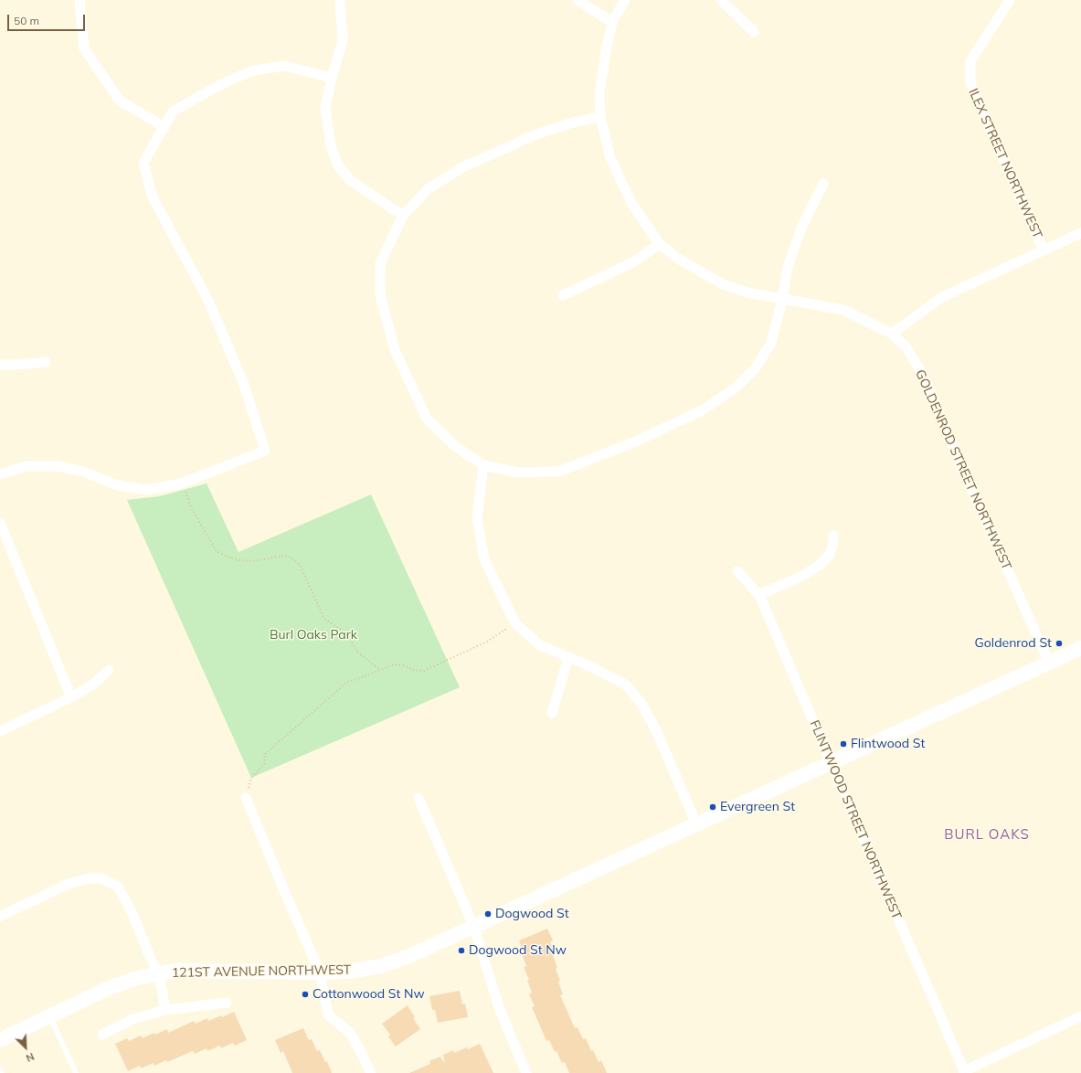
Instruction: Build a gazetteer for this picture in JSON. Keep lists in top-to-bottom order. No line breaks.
{"streets":{"street":["ILEX STREET NORTHWEST","GOLDENROD STREET NORTHWEST","FLINTWOOD STREET NORTHWEST","121ST AVENUE NORTHWEST"]},"crossings":[["GOLDENROD STREET NORTHWEST","121ST AVENUE NORTHWEST"],["FLINTWOOD STREET NORTHWEST","121ST AVENUE NORTHWEST"]],"districts":["BURL OAKS"],"parks":["Burl Oaks Park"],"places":["Goldenrod St","Flintwood St","Evergreen St","Dogwood St","Dogwood St Nw","Cottonwood St Nw"],"scale_bar":"50 m","north":"bottom right"}
